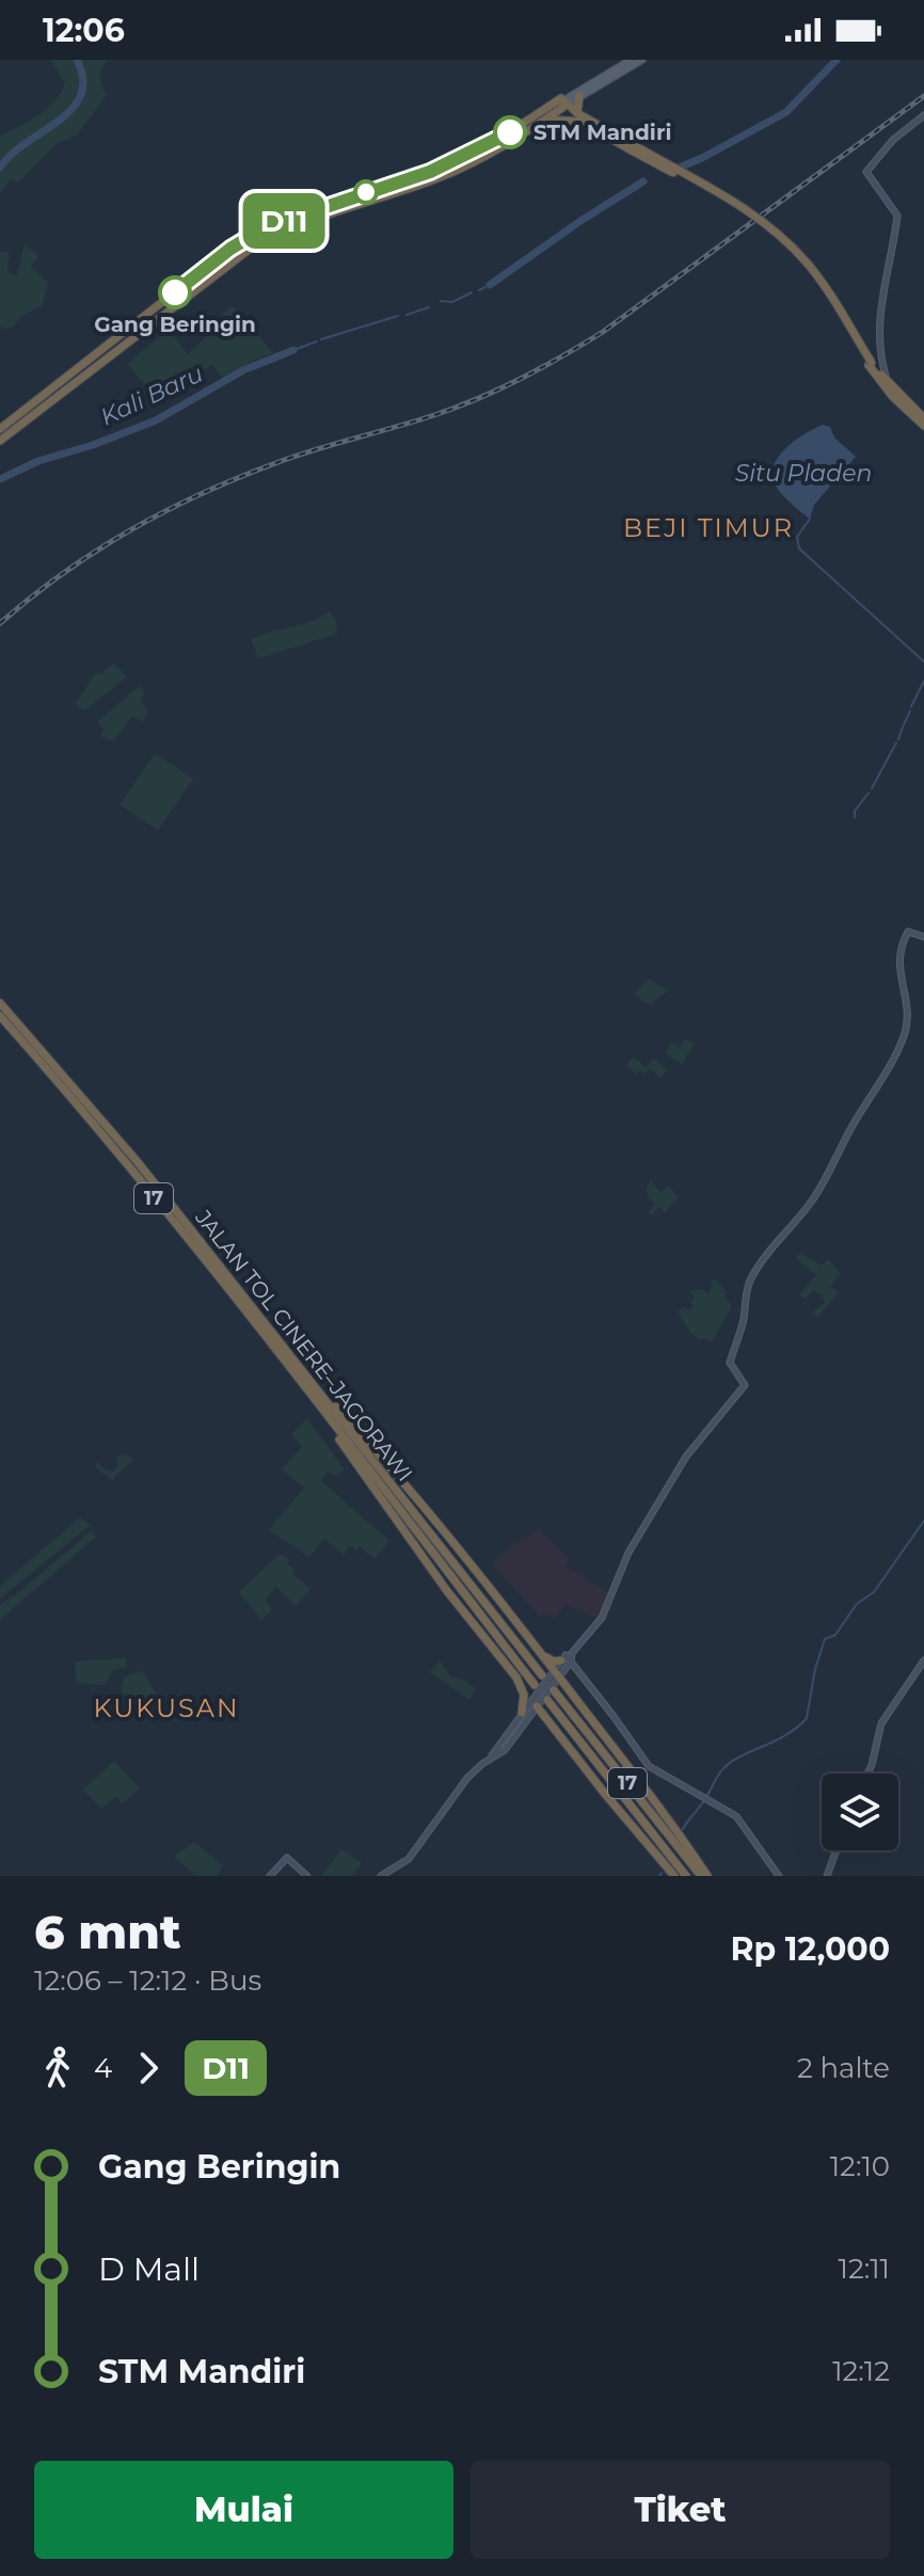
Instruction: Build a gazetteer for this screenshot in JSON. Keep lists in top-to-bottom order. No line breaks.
{"streets":{"highway":["17","JALAN TOL CINERE–JAGORAWI"]},"districts":["BEJI TIMUR","KUKUSAN"],"water":["Kali Baru","Situ Pladen"],"places":["STM Mandiri","Gang Beringin"],"lines":["bus line D11"],"page":{"status":"12:06","on_map":"D11","heading":["6 mnt","12:06 – 12:12 · Bus","Rp 12,000"],"legs":["4","D11","2 halte"],"list":[{"name":"Gang Beringin","value":"12:10"},{"name":"D Mall","value":"12:11"},{"name":"STM Mandiri","value":"12:12"}],"buttons":["Mulai","Tiket"]}}
